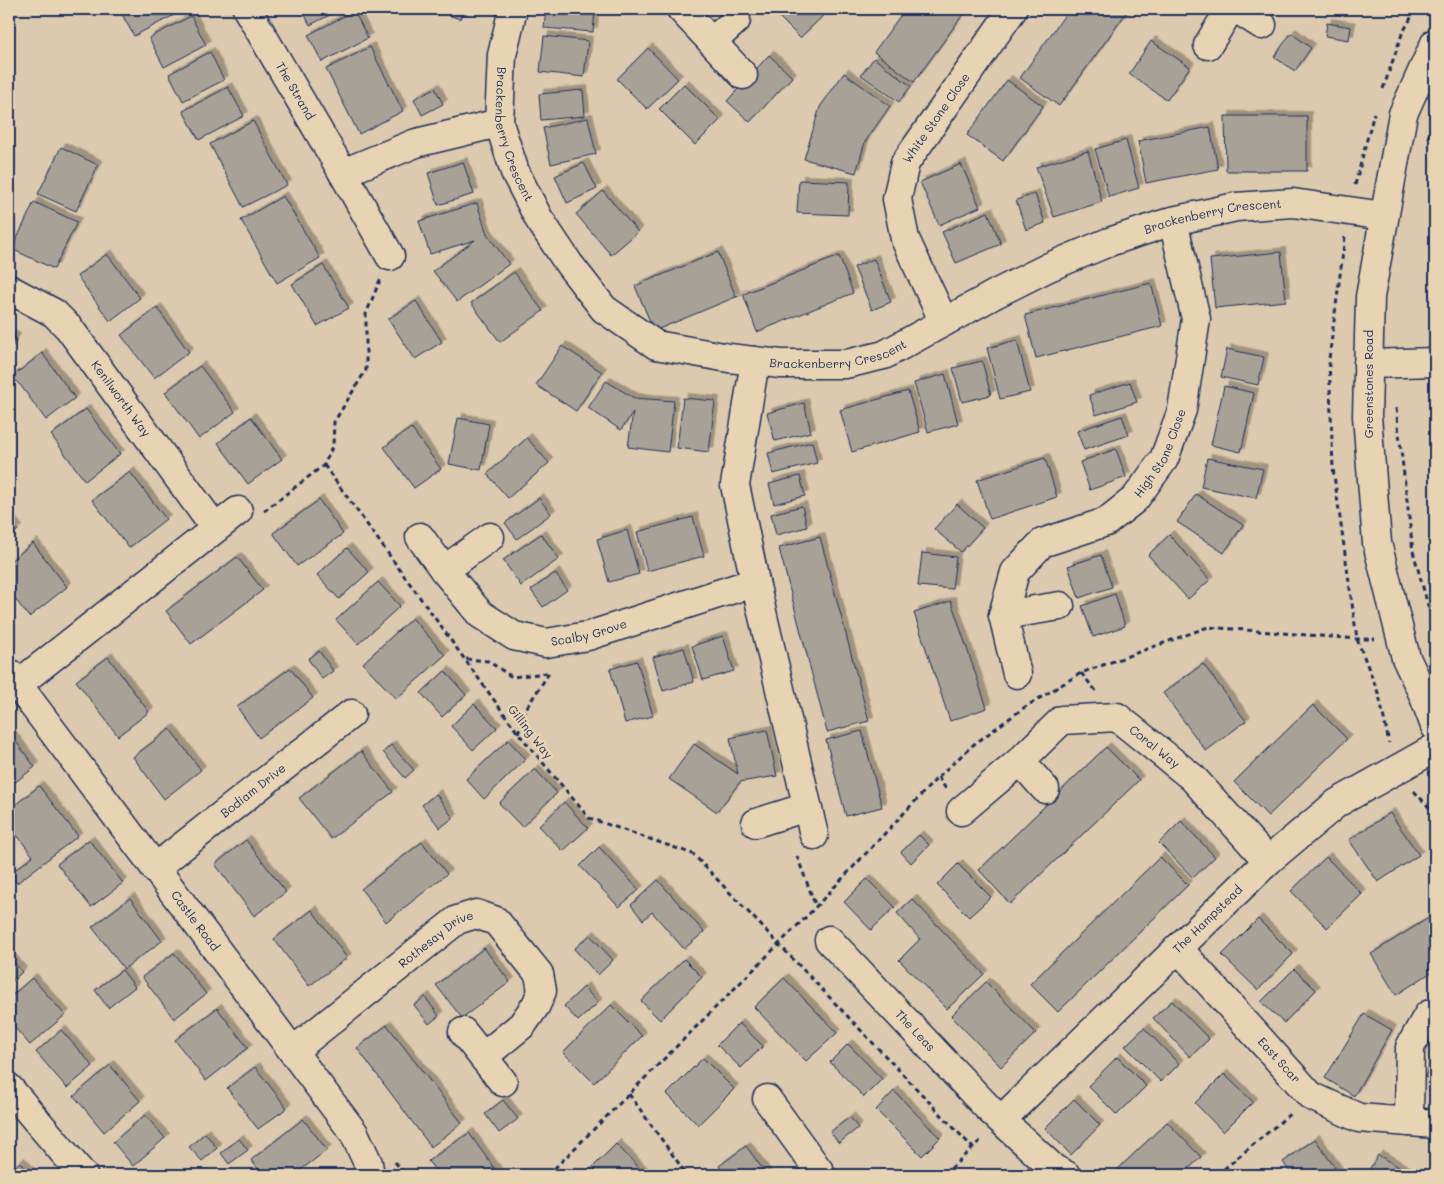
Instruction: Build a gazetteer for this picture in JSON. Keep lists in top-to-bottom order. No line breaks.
{"streets":{"street":["The Strand","White Stone Close","Brackenberry Crescent","Greenstones Road","Kenilworth Way","High Stone Close","Scalby Grove","Coral Way","Bodiam Drive","The Hampstead","Castle Road","Rothesay Drive","The Leas","East Scar"],"path":["Gilling Way"]},"crossings":[["White Stone Close","Brackenberry Crescent"],["Brackenberry Crescent","Greenstones Road"],["Brackenberry Crescent","High Stone Close"],["Coral Way","The Hampstead"],["Bodiam Drive","Castle Road"],["The Hampstead","The Leas"],["The Hampstead","East Scar"],["Castle Road","Rothesay Drive"]]}
